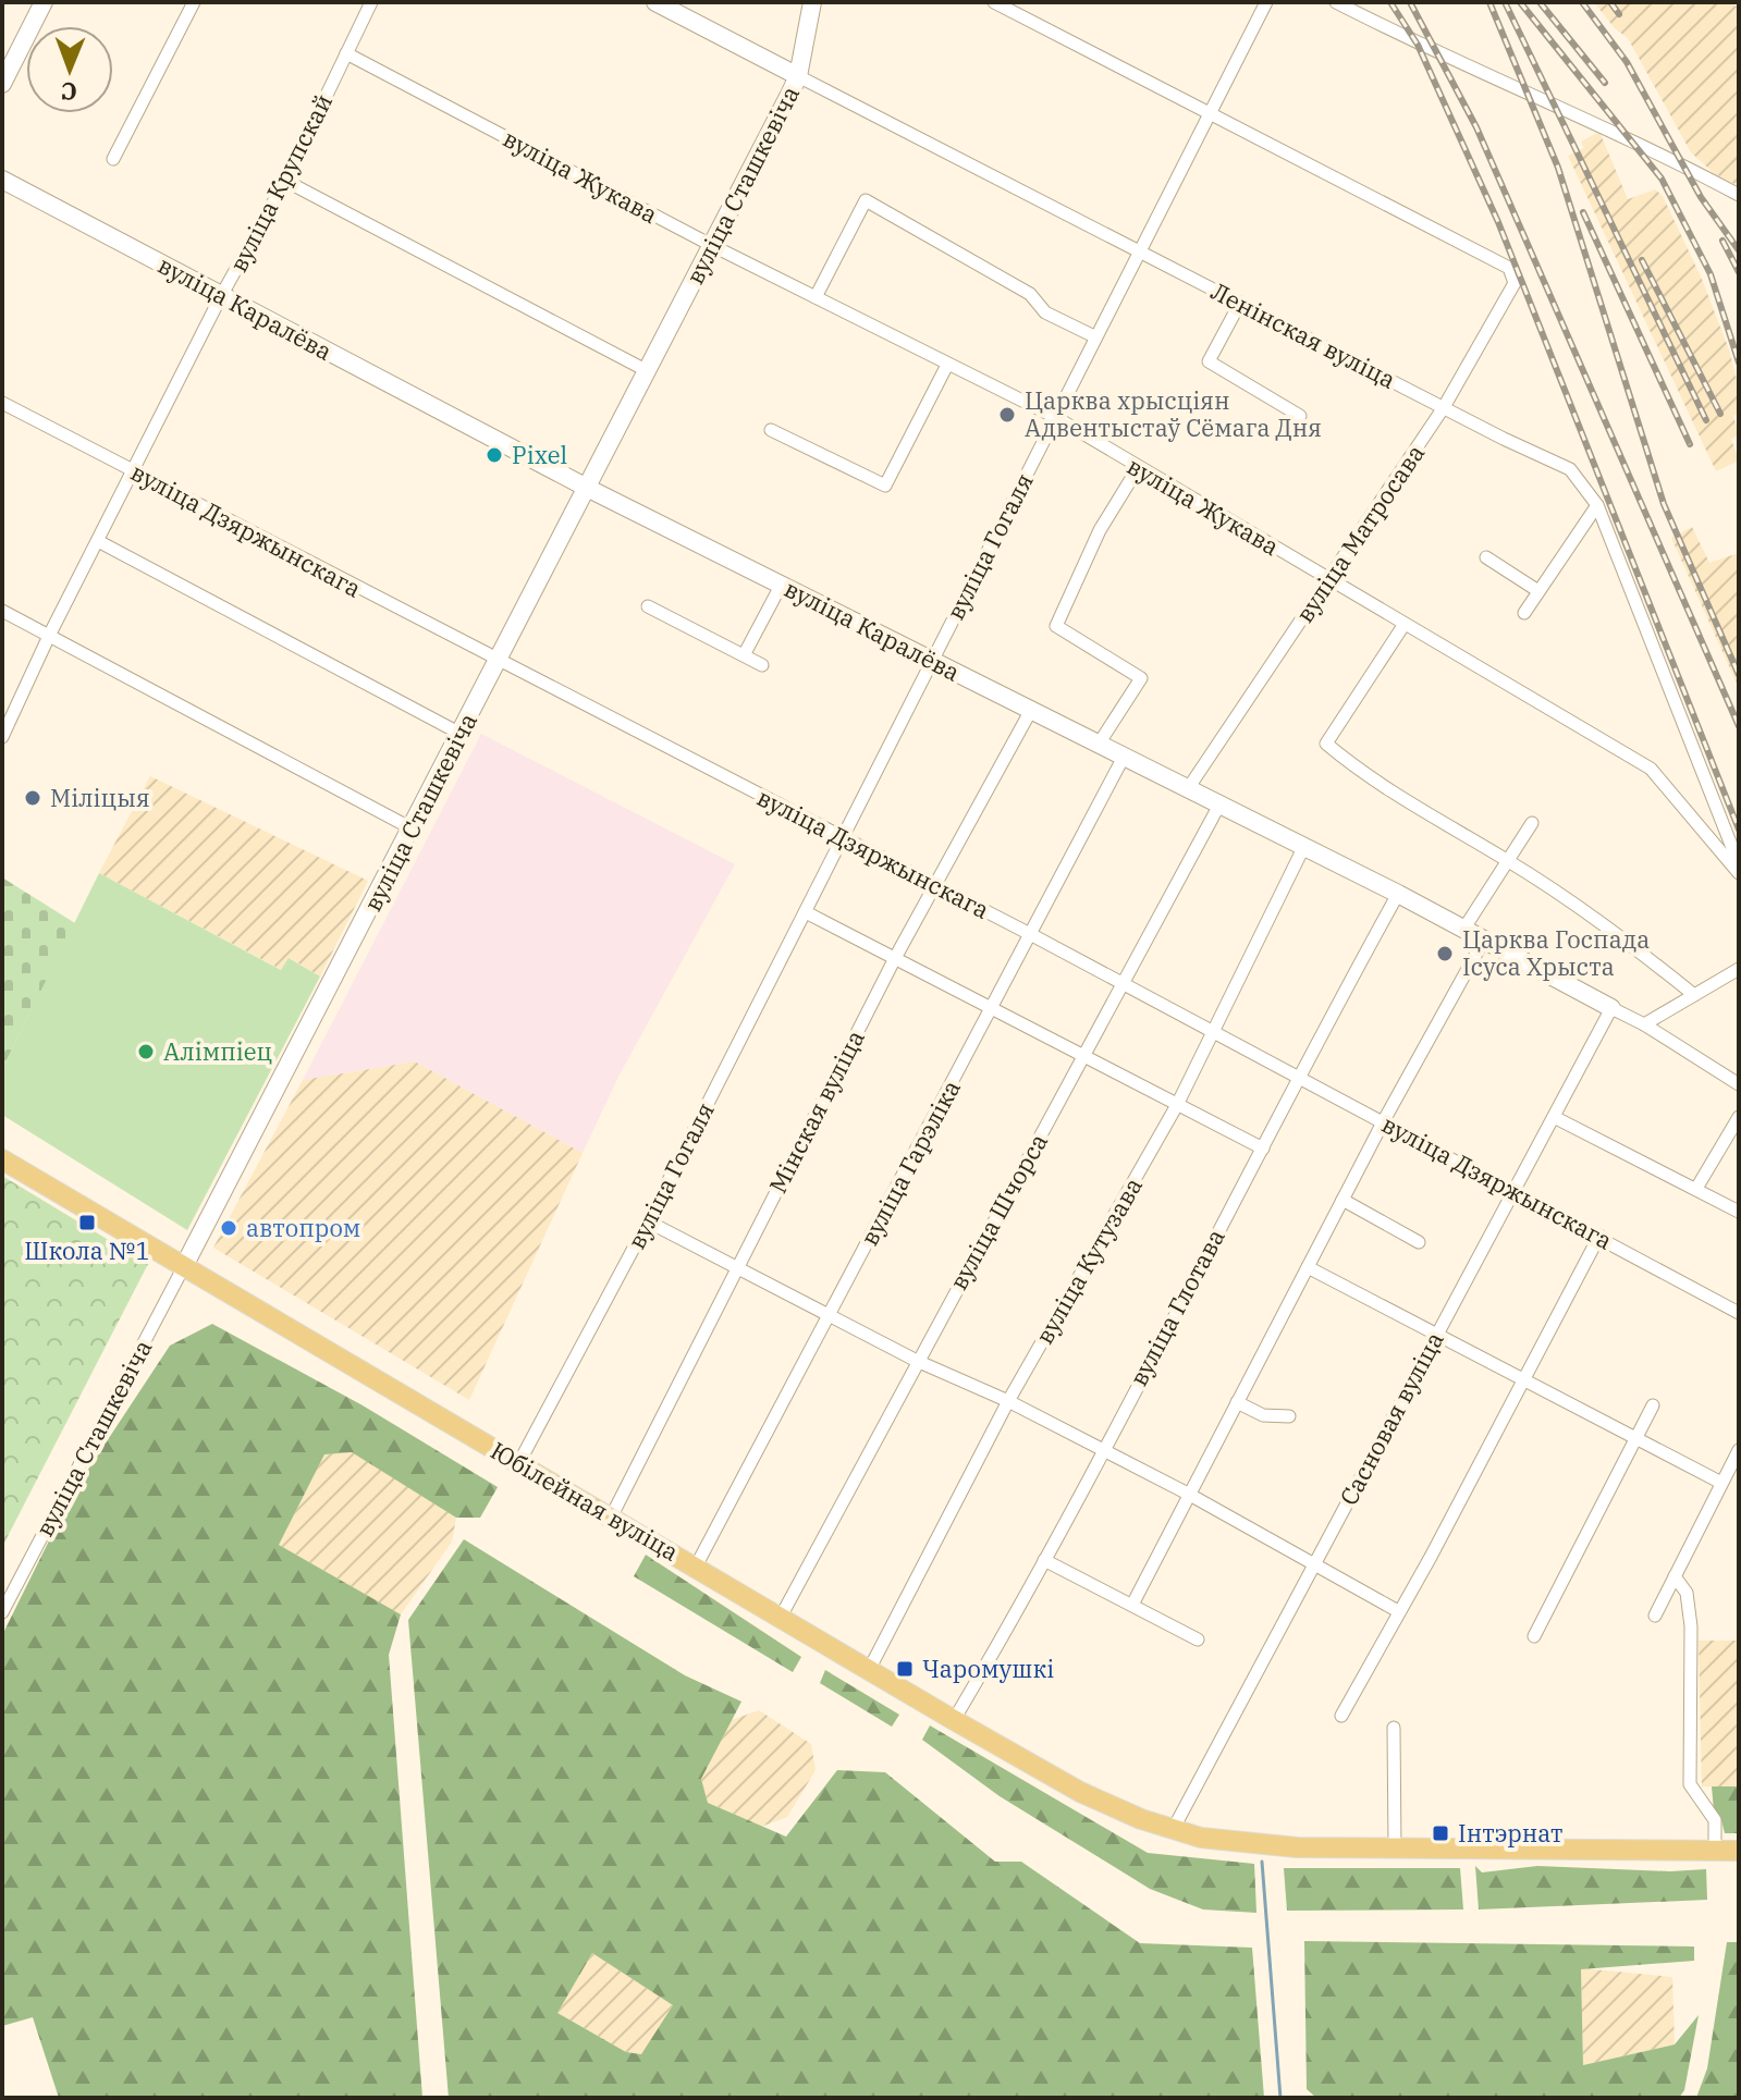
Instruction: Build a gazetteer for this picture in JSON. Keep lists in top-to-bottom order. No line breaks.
{"streets":{"main road":["Юбілейная вуліца"],"street":["вуліца Жукава","вуліца Крупскай","вуліца Сташкевіча","вуліца Каралёва","Ленінская вуліца","вуліца Дзяржынскага","вуліца Матросава","вуліца Гогаля","Мінская вуліца","вуліца Гарэліка","вуліца Шчорса","вуліца Кутузава","вуліца Глотава","Сасновая вуліца"]},"crossings":[["вуліца Жукава","вуліца Крупскай"],["вуліца Жукава","вуліца Сташкевіча"],["вуліца Жукава","вуліца Матросава"],["вуліца Жукава","вуліца Гогаля"],["вуліца Крупскай","вуліца Каралёва"],["вуліца Крупскай","вуліца Дзяржынскага"],["вуліца Сташкевіча","вуліца Каралёва"],["вуліца Сташкевіча","Ленінская вуліца"],["вуліца Сташкевіча","вуліца Дзяржынскага"],["вуліца Сташкевіча","Юбілейная вуліца"],["вуліца Каралёва","вуліца Матросава"],["вуліца Каралёва","вуліца Гогаля"],["вуліца Каралёва","Мінская вуліца"],["вуліца Каралёва","вуліца Гарэліка"],["вуліца Каралёва","вуліца Шчорса"],["вуліца Каралёва","вуліца Кутузава"],["вуліца Каралёва","вуліца Глотава"],["вуліца Каралёва","Сасновая вуліца"],["Ленінская вуліца","вуліца Матросава"],["Ленінская вуліца","вуліца Гогаля"],["вуліца Дзяржынскага","вуліца Гогаля"],["вуліца Дзяржынскага","Мінская вуліца"],["вуліца Дзяржынскага","вуліца Гарэліка"],["вуліца Дзяржынскага","вуліца Шчорса"],["вуліца Дзяржынскага","вуліца Кутузава"],["вуліца Дзяржынскага","вуліца Глотава"],["вуліца Дзяржынскага","Сасновая вуліца"],["вуліца Матросава","вуліца Гогаля"],["вуліца Гогаля","Юбілейная вуліца"],["Мінская вуліца","Юбілейная вуліца"],["вуліца Гарэліка","Юбілейная вуліца"],["вуліца Шчорса","Юбілейная вуліца"],["вуліца Кутузава","Юбілейная вуліца"],["вуліца Глотава","Юбілейная вуліца"],["Сасновая вуліца","Юбілейная вуліца"]],"places":{"other":["Царква хрысціян Адвентыстаў Сёмага Дня","Pixel","Міліцыя","Царква Госпада Ісуса Хрыста","Алімпіец","автопром"],"transit":["Школа №1","Чаромушкі","Інтэрнат"]},"north":"bottom"}
